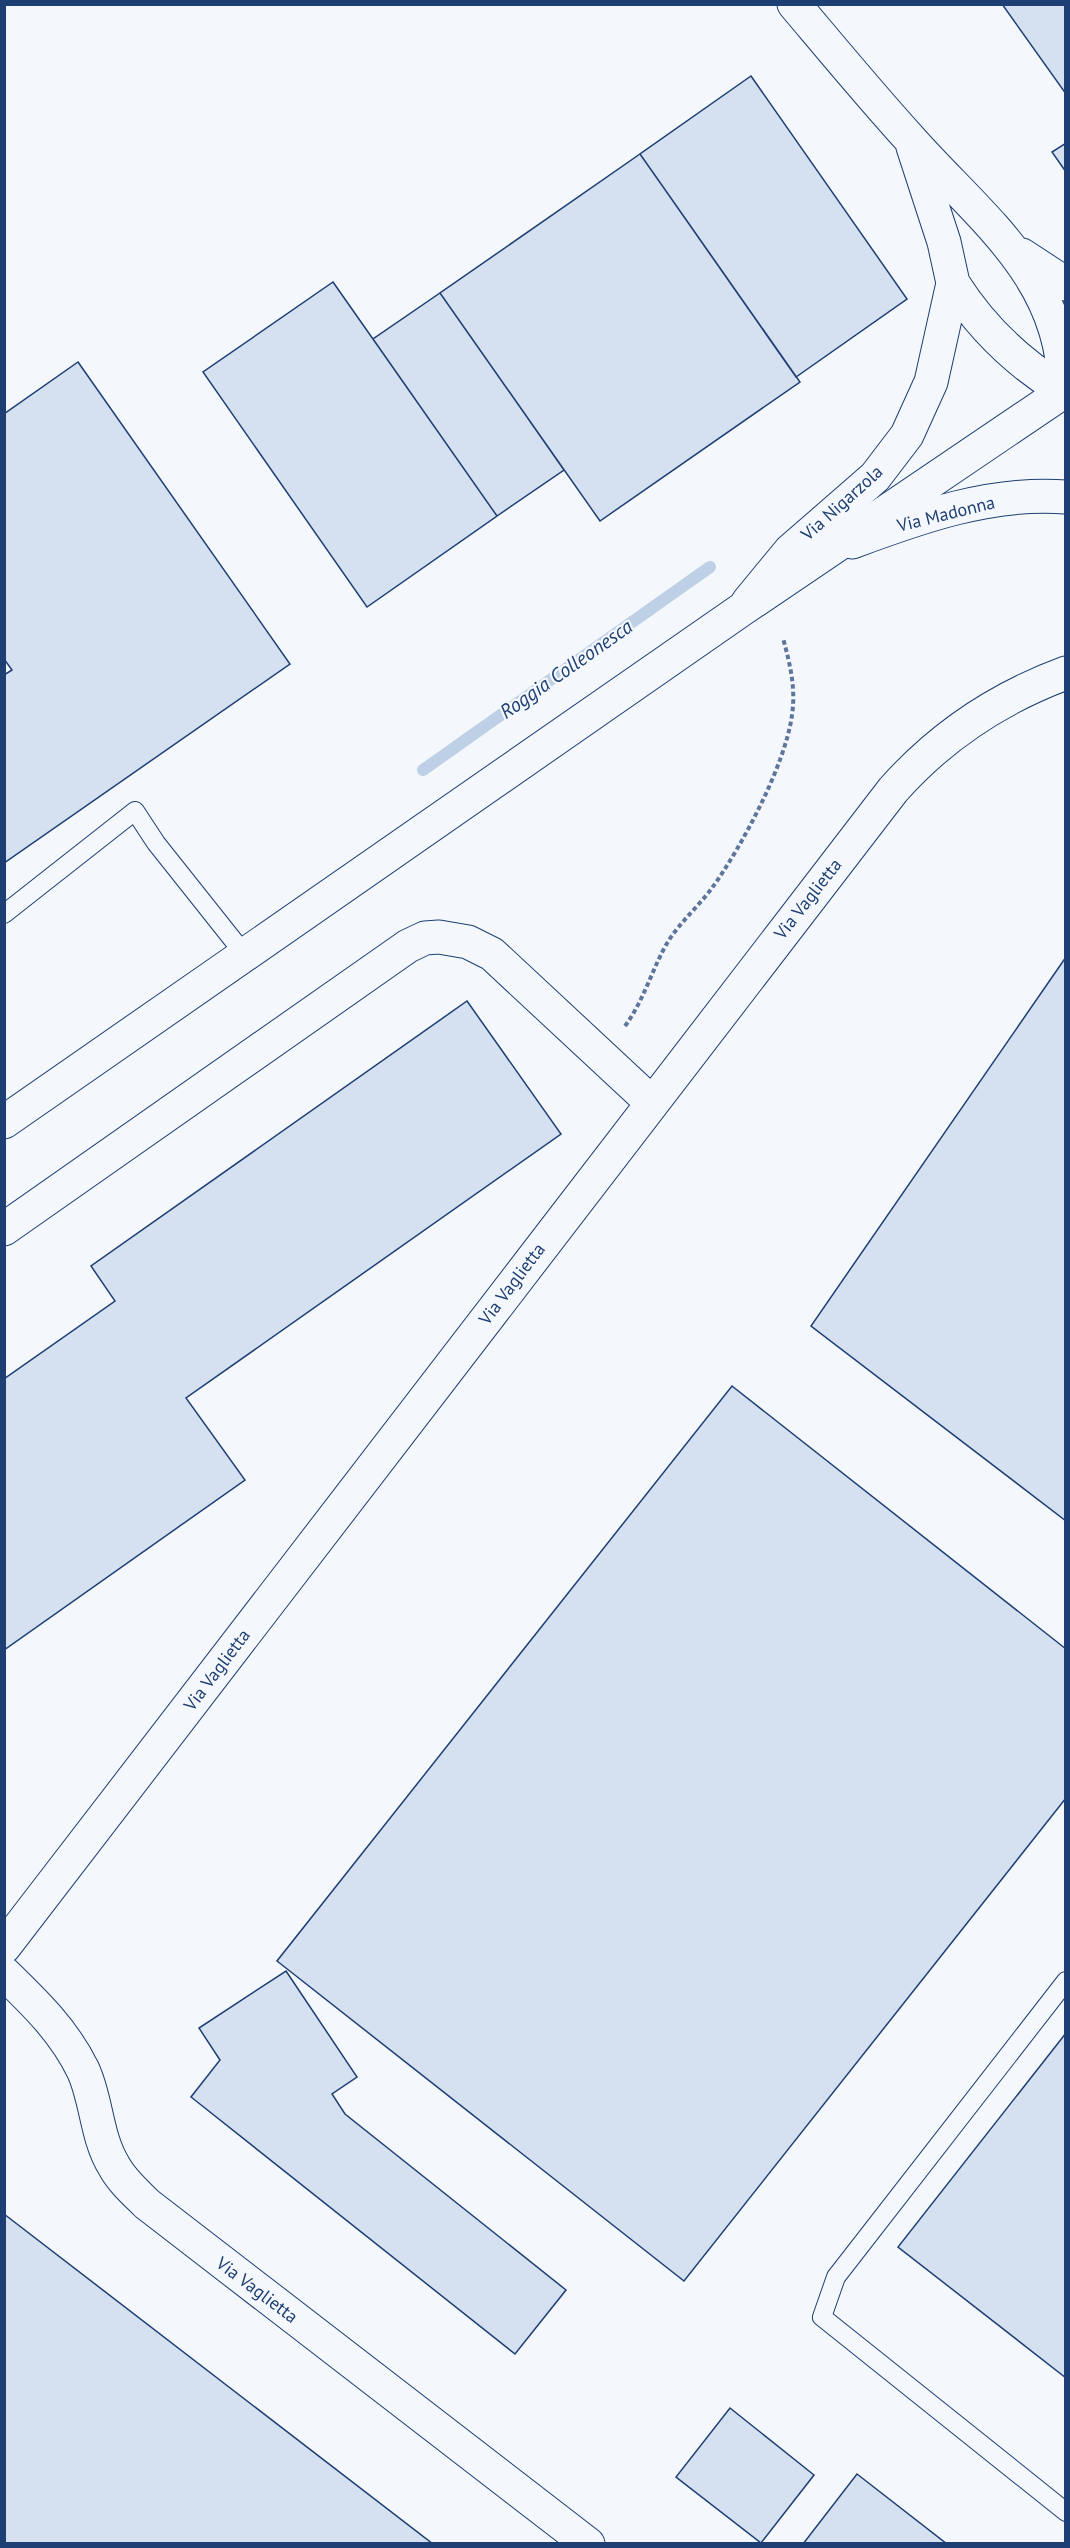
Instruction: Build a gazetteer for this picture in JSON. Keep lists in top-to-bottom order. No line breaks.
{"streets":{"street":["Via Nigarzola","Via Madonna","Via Vaglietta"]},"water":["Roggia Colleonesca"]}
